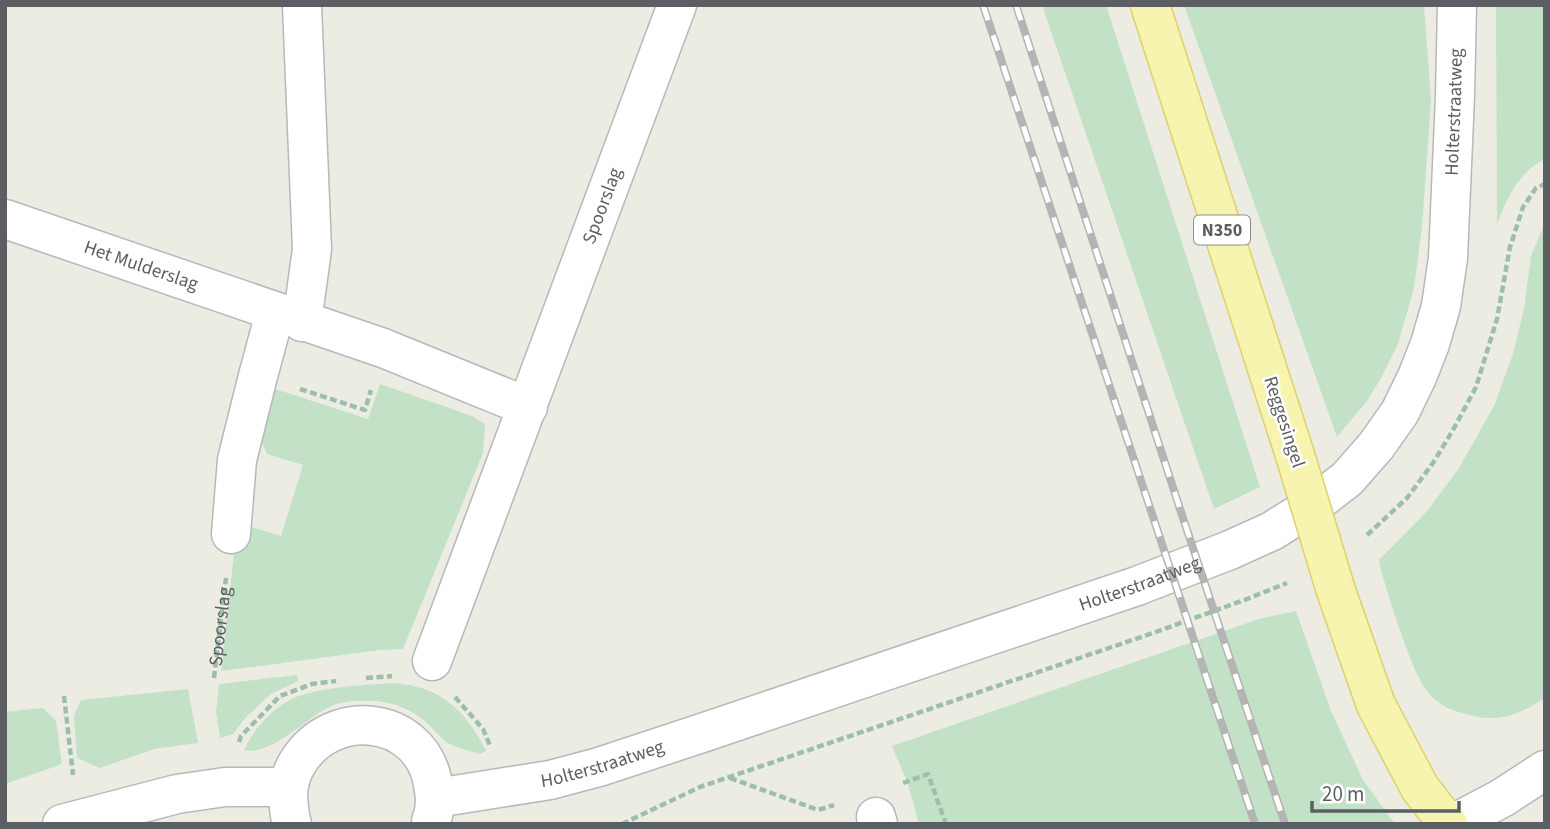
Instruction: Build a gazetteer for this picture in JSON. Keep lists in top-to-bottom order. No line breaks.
{"streets":{"main road":["N350","Reggesingel"],"street":["Holterstraatweg","Spoorslag","Het Mulderslag"]},"scale_bar":"20 m"}
